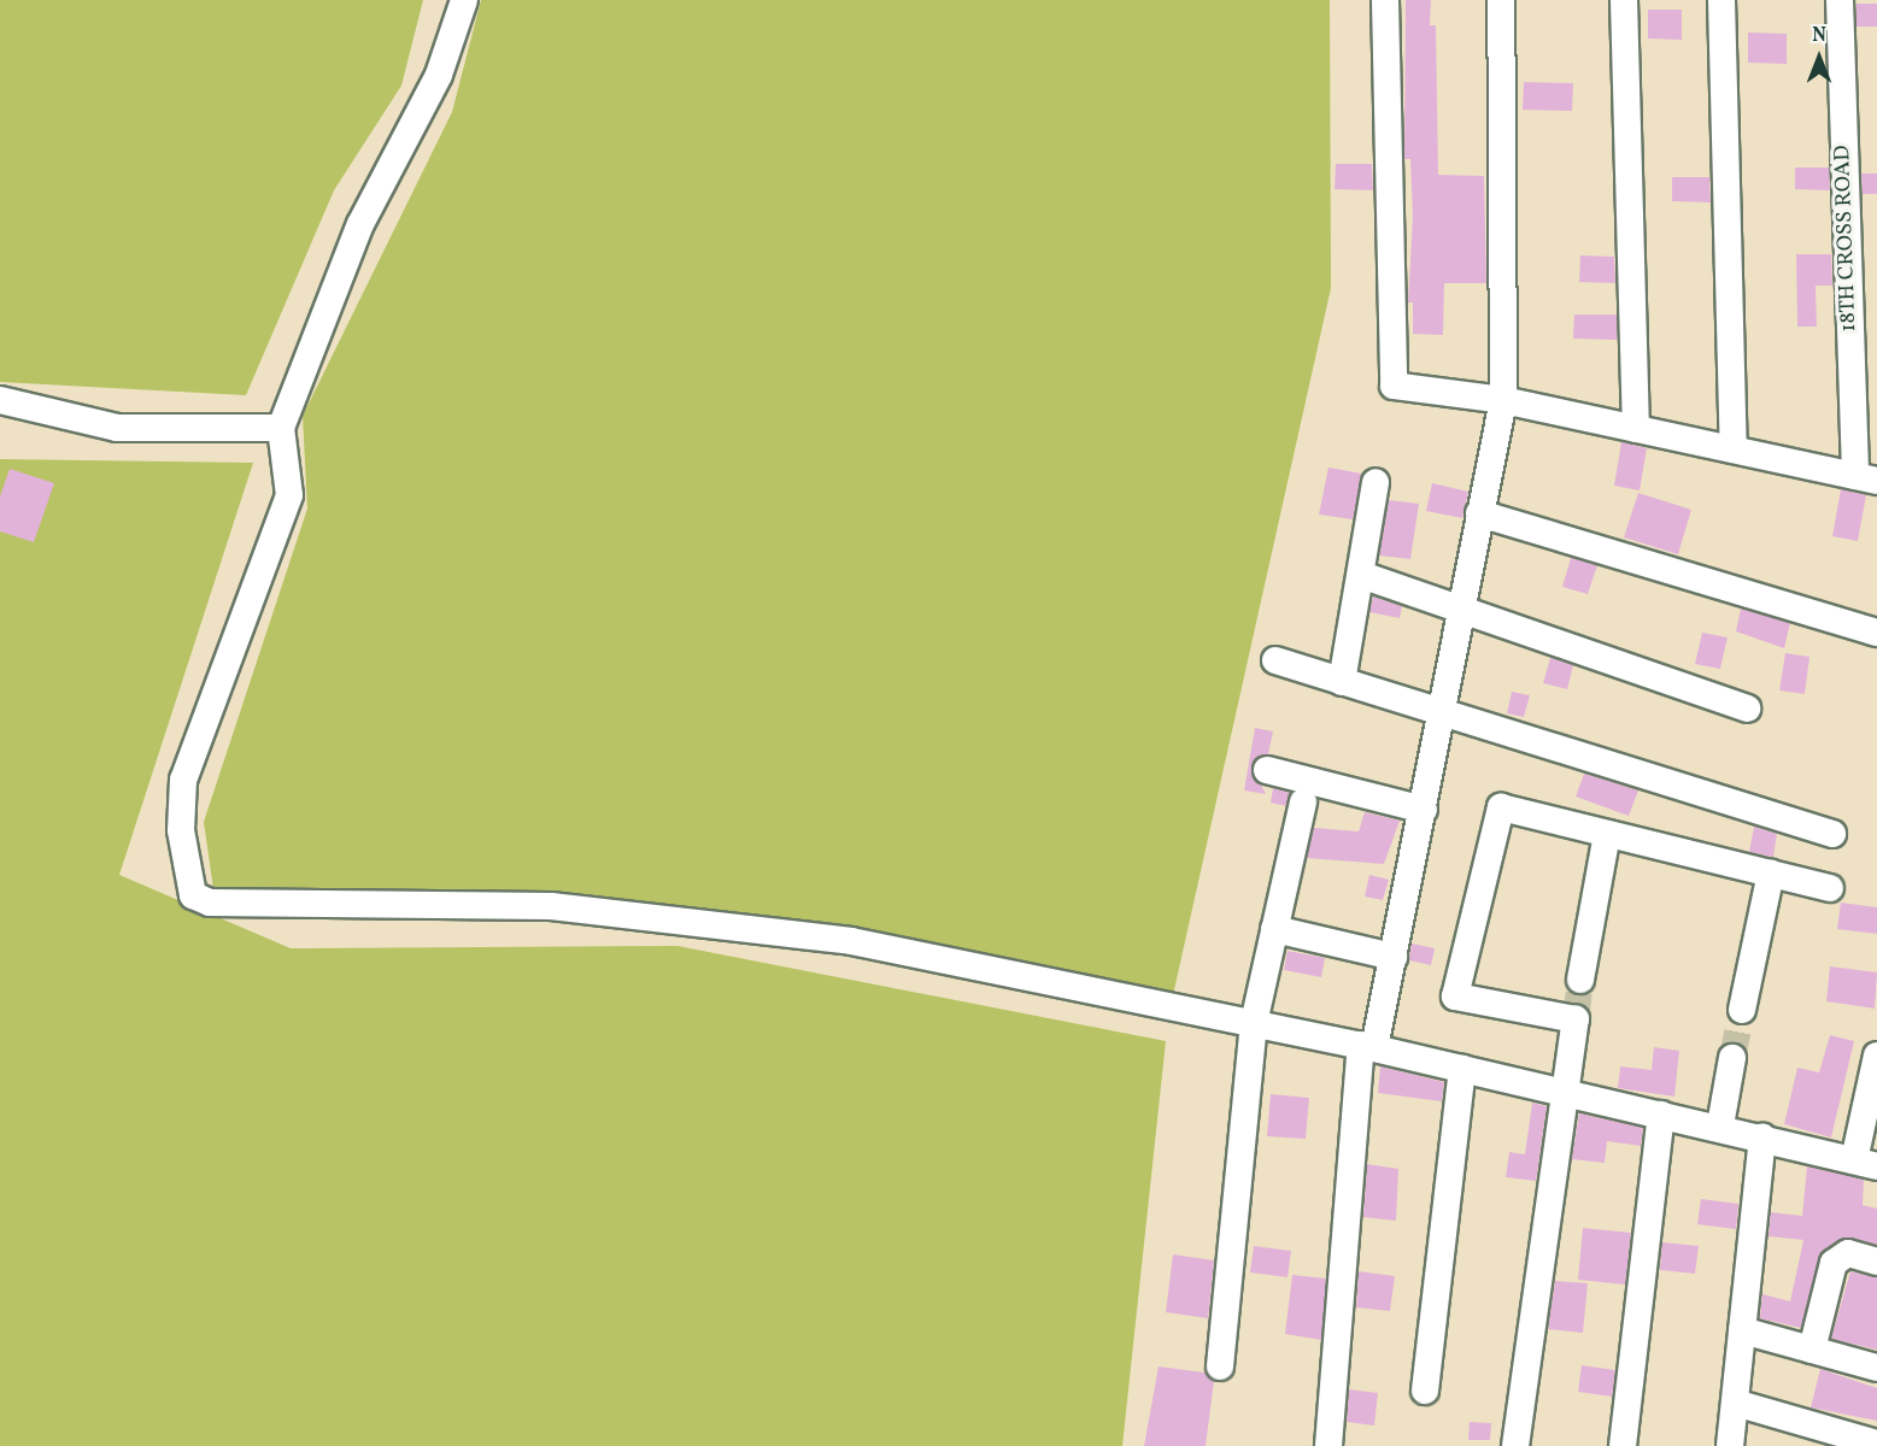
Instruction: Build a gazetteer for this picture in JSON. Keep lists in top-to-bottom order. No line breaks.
{"streets":{"street":["18TH CROSS ROAD"]},"north":"top"}
